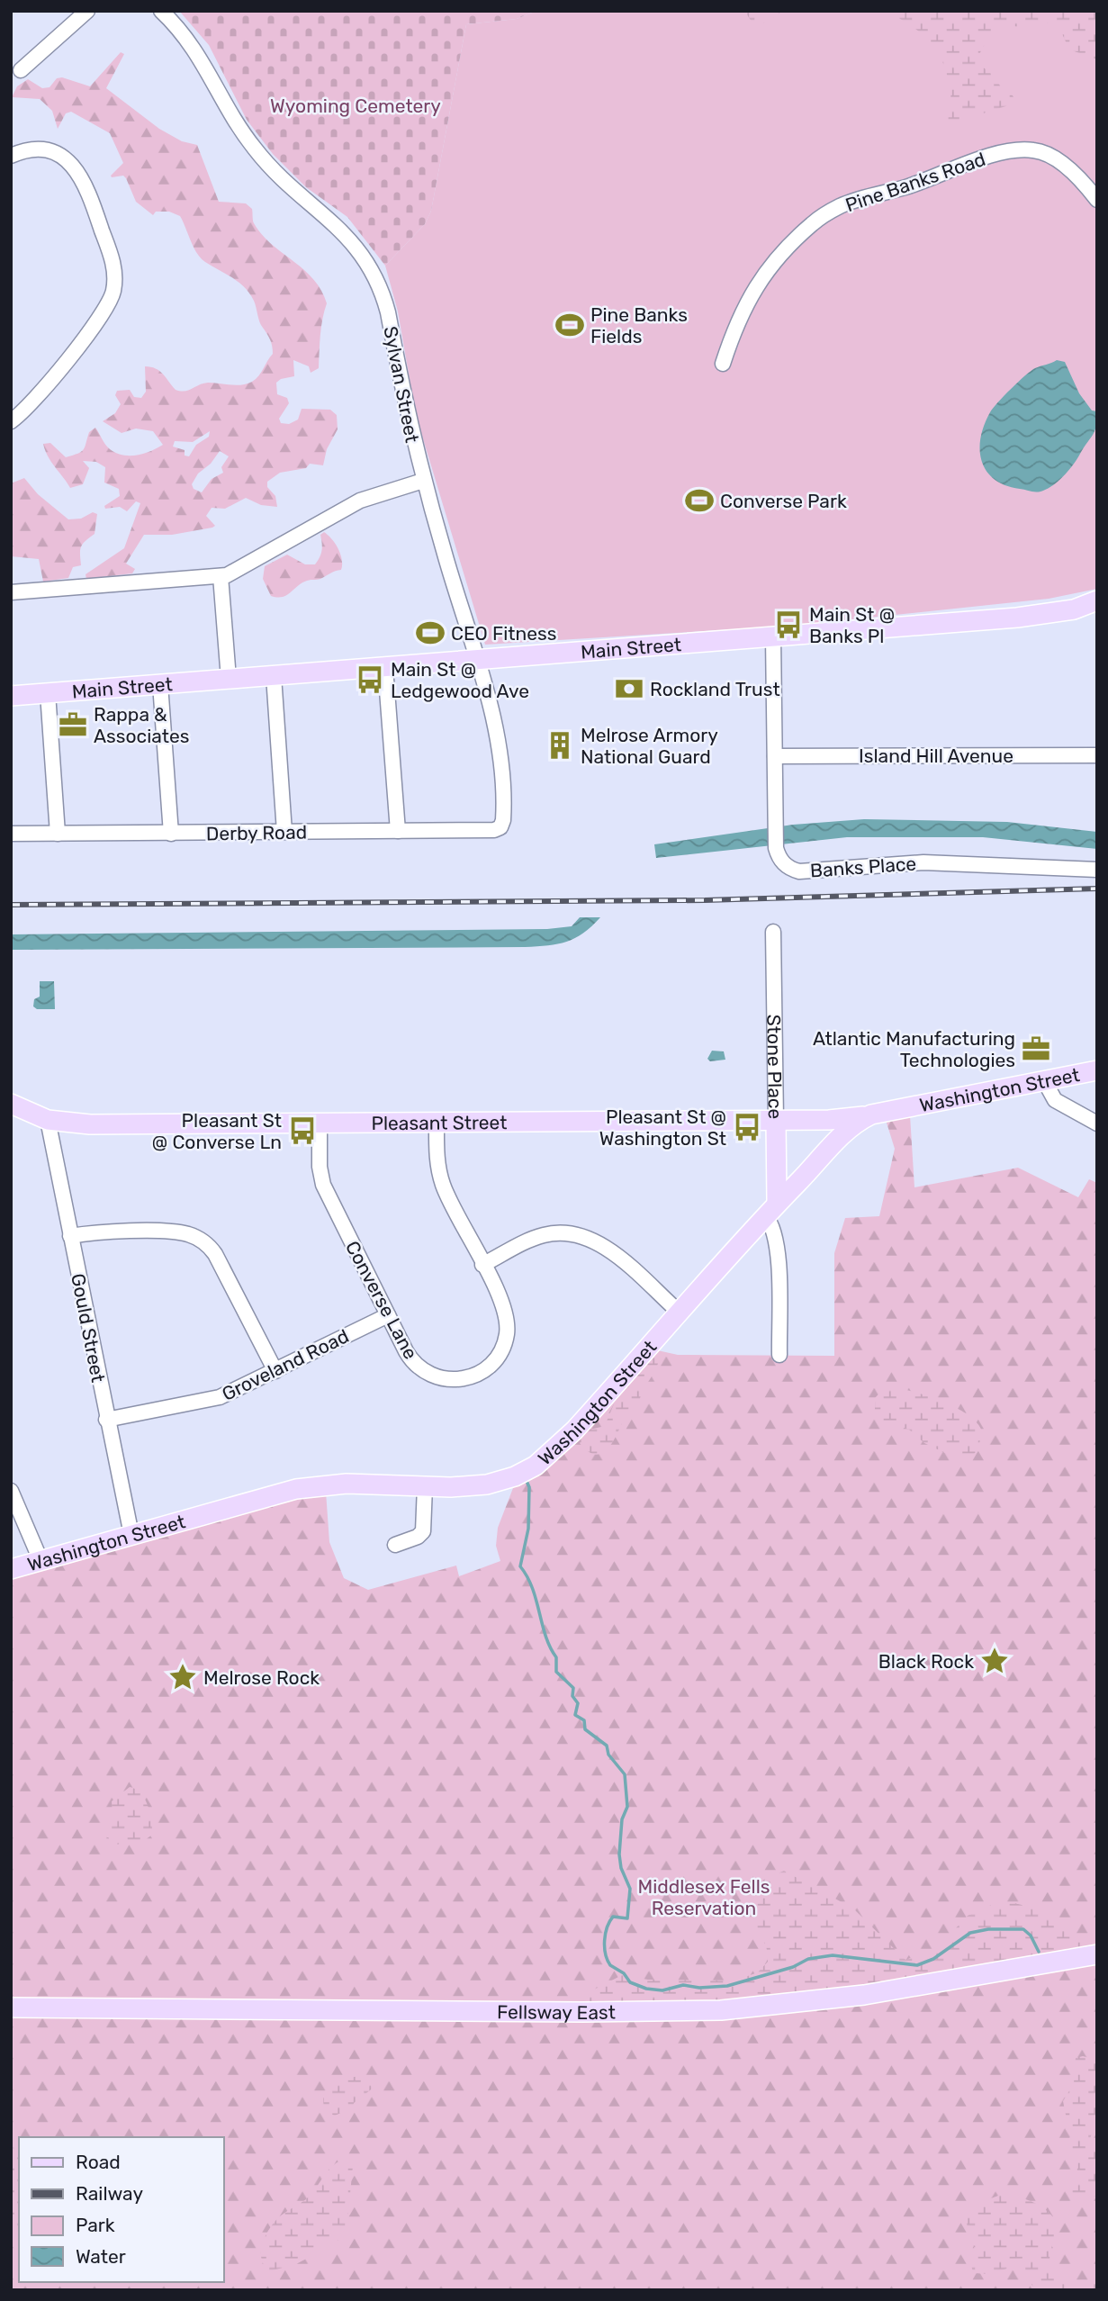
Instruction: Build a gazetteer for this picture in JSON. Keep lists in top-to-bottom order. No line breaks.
{"streets":{"main road":["Main Street","Stone Place","Washington Street","Pleasant Street","Fellsway East"],"street":["Pine Banks Road","Sylvan Street","Island Hill Avenue","Derby Road","Banks Place","Converse Lane","Gould Street","Groveland Road"]},"crossings":[["Sylvan Street","Main Street"],["Sylvan Street","Derby Road"],["Main Street","Banks Place"],["Island Hill Avenue","Banks Place"],["Stone Place","Washington Street"],["Stone Place","Pleasant Street"],["Washington Street","Pleasant Street"],["Washington Street","Gould Street"],["Pleasant Street","Converse Lane"],["Pleasant Street","Gould Street"],["Converse Lane","Groveland Road"],["Gould Street","Groveland Road"]],"parks":["Wyoming Cemetery","Middlesex Fells Reservation"],"places":{"sports":["Pine Banks Fields","Converse Park","CEO Fitness"],"bus stop":["Main St @ Banks Pl","Main St @ Ledgewood Ave","Pleasant St @ Washington St","Pleasant St @ Converse Ln"],"bank":["Rockland Trust"],"office":["Rappa & Associates","Atlantic Manufacturing Technologies"],"building":["Melrose Armory National Guard"],"place":["Black Rock","Melrose Rock"]},"legend":["Road","Railway","Park","Water"]}
